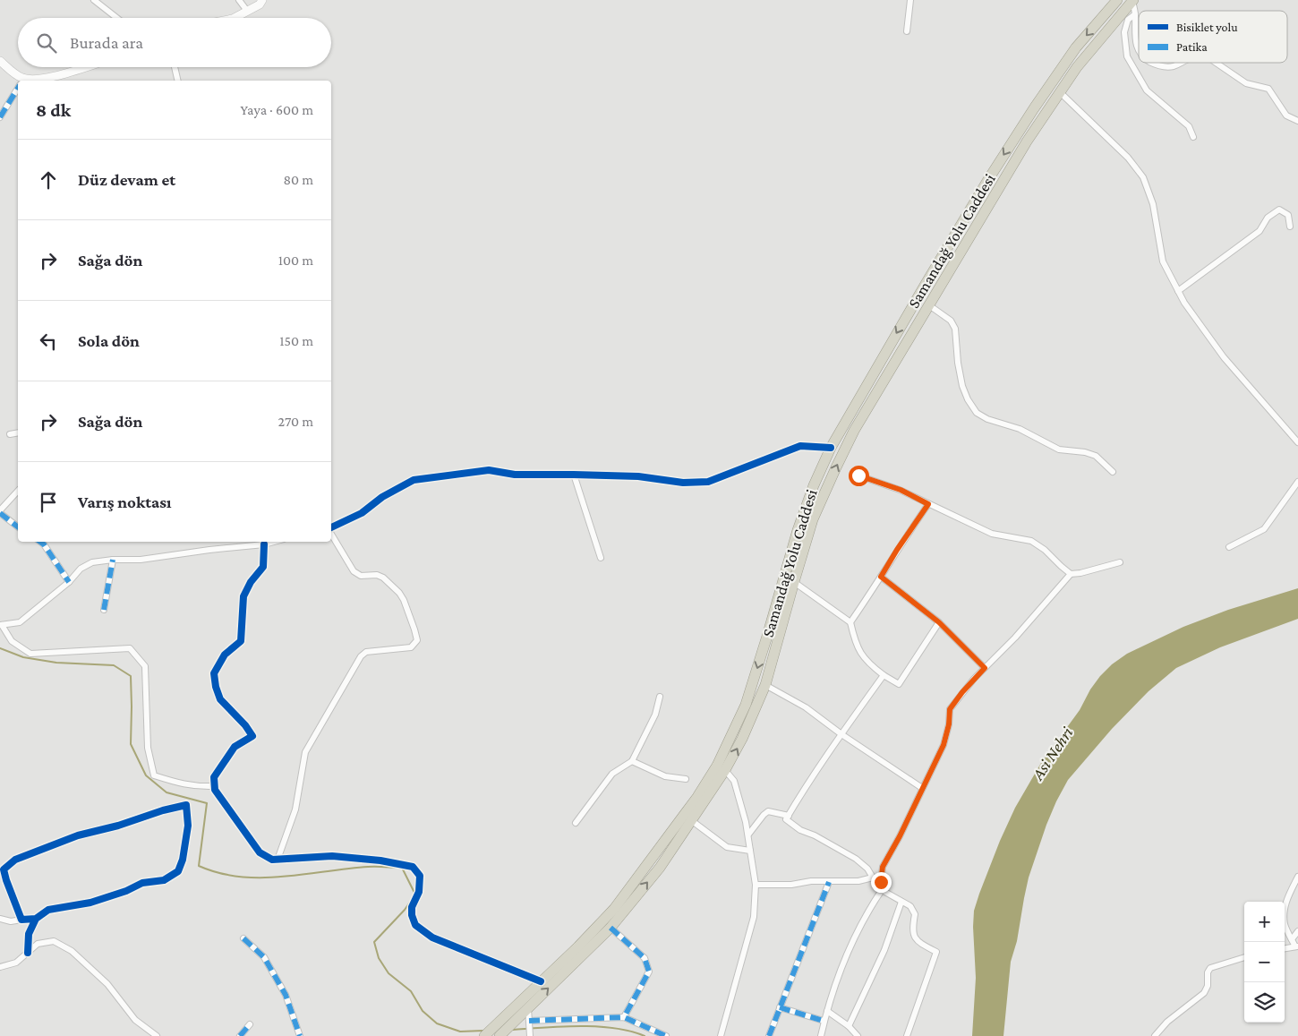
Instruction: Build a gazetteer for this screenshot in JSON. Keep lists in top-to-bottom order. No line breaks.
{"streets":{"highway":["Samandağ Yolu Caddesi"]},"water":["Asi Nehri"],"legend":["Bisiklet yolu","Patika"],"page":{"search":"Burada ara","heading":["8 dk","Yaya · 600 m"],"list":[["Düz devam et","80 m"],["Sağa dön","100 m"],["Sola dön","150 m"],["Sağa dön","270 m"],"Varış noktası"],"map_buttons":["+","−"]}}
